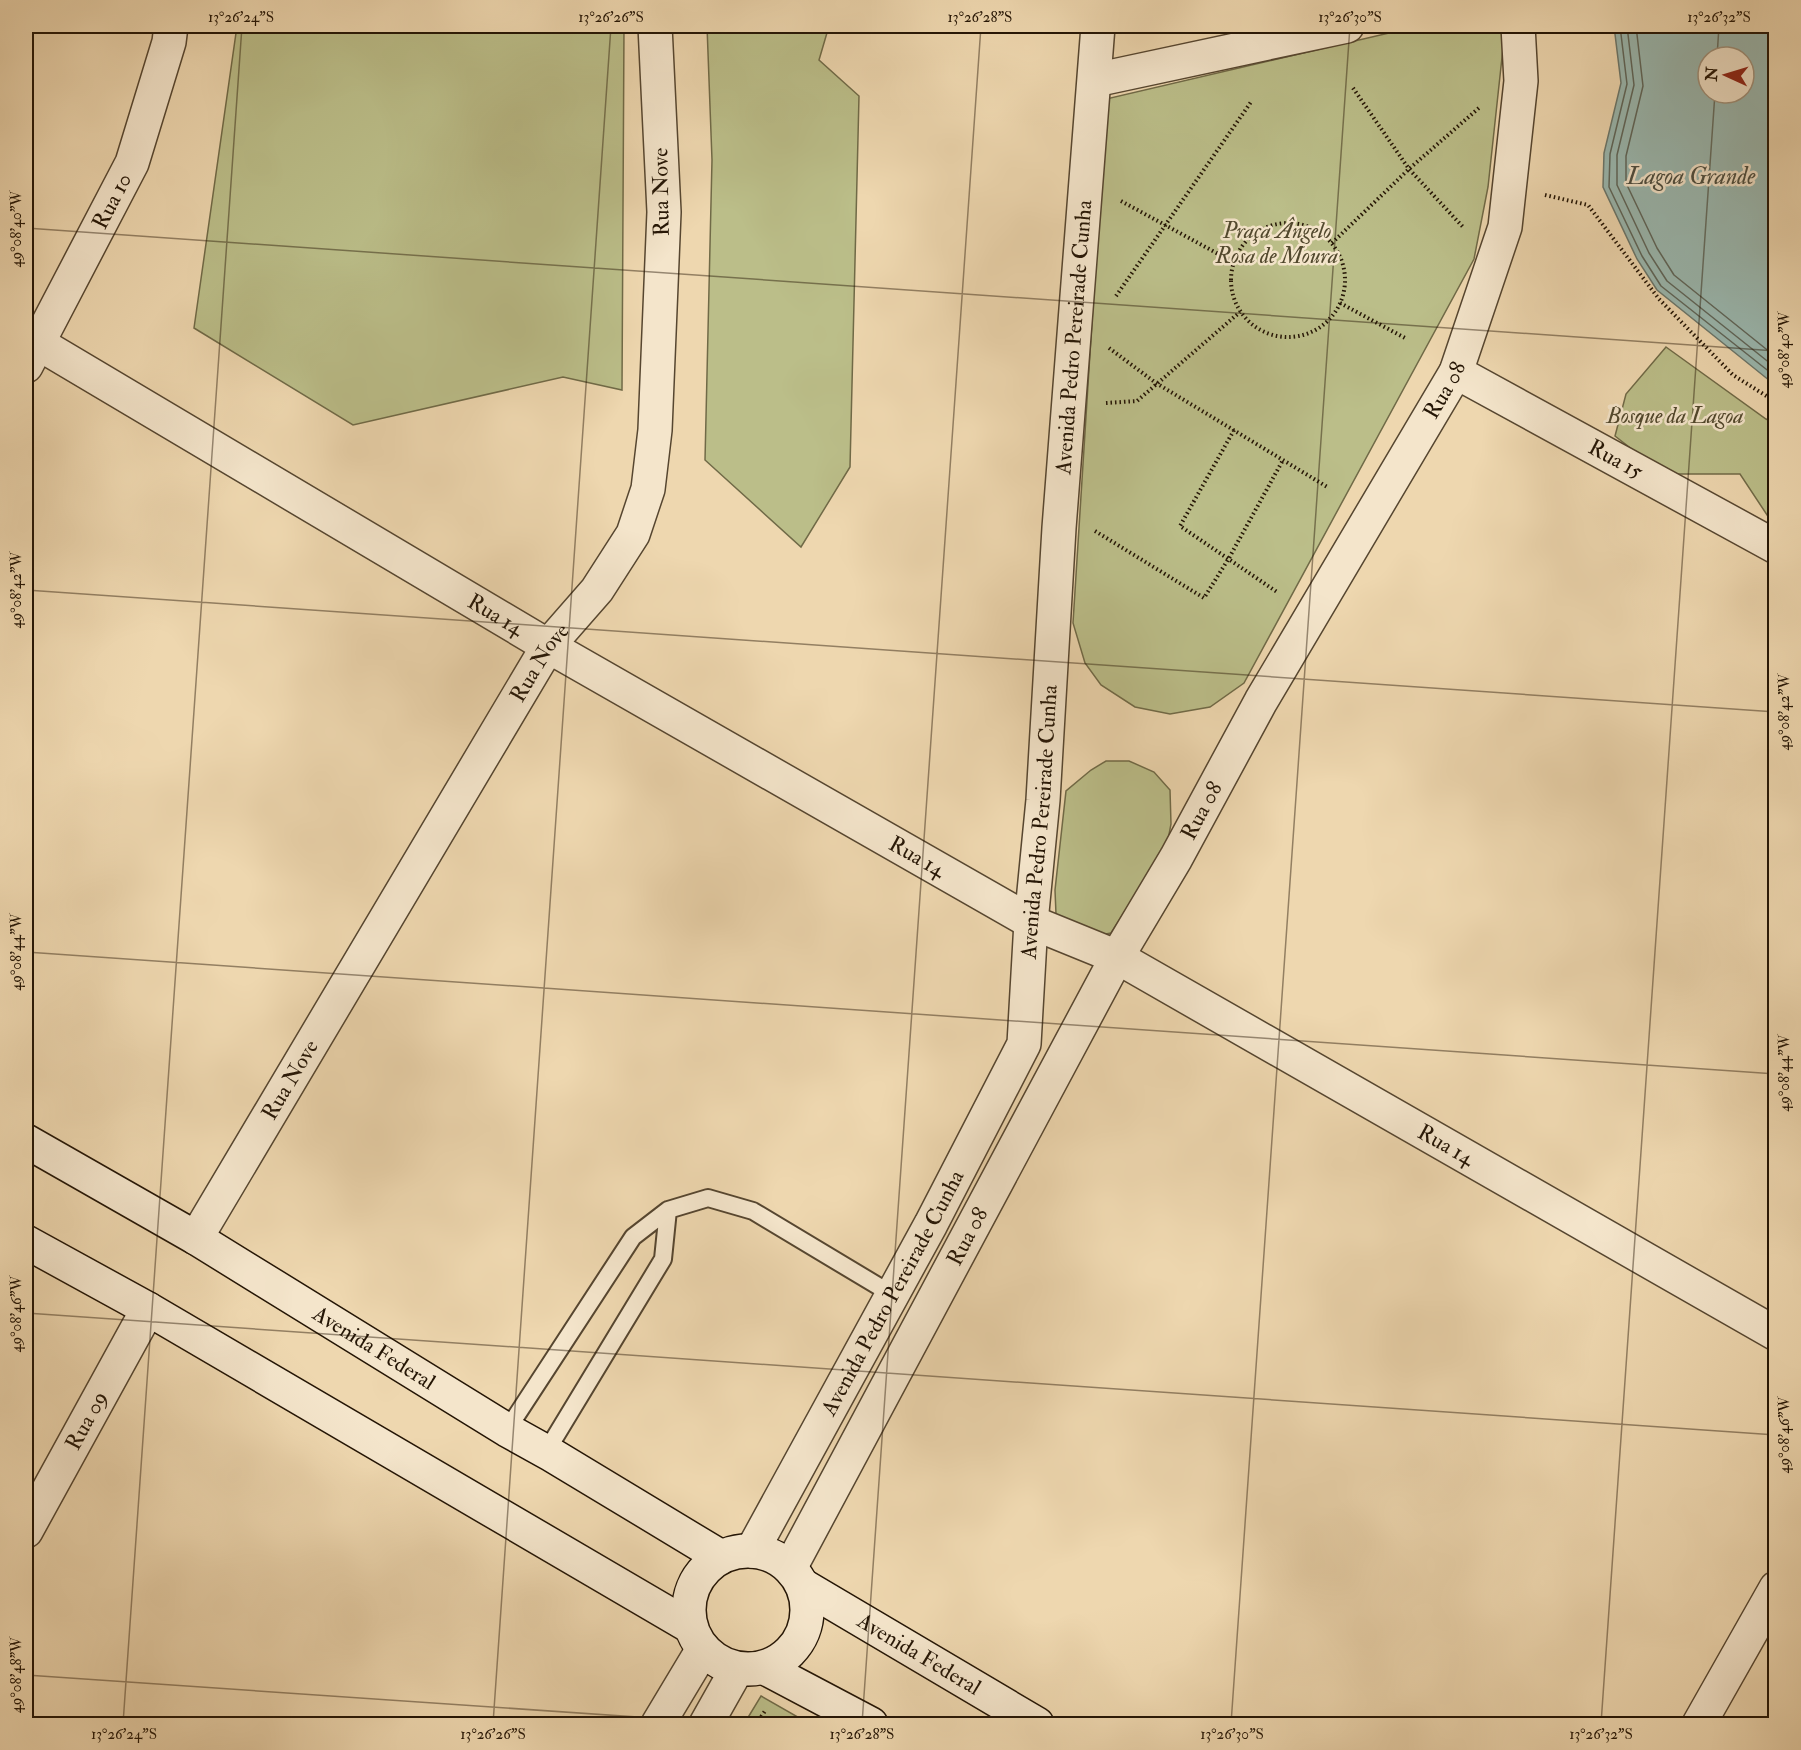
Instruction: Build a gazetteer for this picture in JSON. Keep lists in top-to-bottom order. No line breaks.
{"streets":{"street":["Rua Nove","Rua 10","Avenida Pedro Pereirade Cunha","Rua 08","Rua 15","Rua 14","Avenida Federal","Rua 09"]},"crossings":[["Rua Nove","Rua 14"],["Rua Nove","Avenida Federal"],["Rua 10","Rua 14"],["Avenida Pedro Pereirade Cunha","Rua 08"],["Avenida Pedro Pereirade Cunha","Rua 14"],["Avenida Pedro Pereirade Cunha","Avenida Federal"],["Rua 08","Rua 15"],["Rua 08","Rua 14"],["Rua 08","Avenida Federal"]],"water":["Lagoa Grande"],"parks":["Praça Ângelo Rosa de Moura","Bosque da Lagoa"],"north":"left","coordinates":["13°26'24\"S","13°26'26\"S","13°26'28\"S","13°26'30\"S","13°26'32\"S","49°08'40\"W","49°08'42\"W","49°08'44\"W","49°08'46\"W","49°08'48\"W"]}
